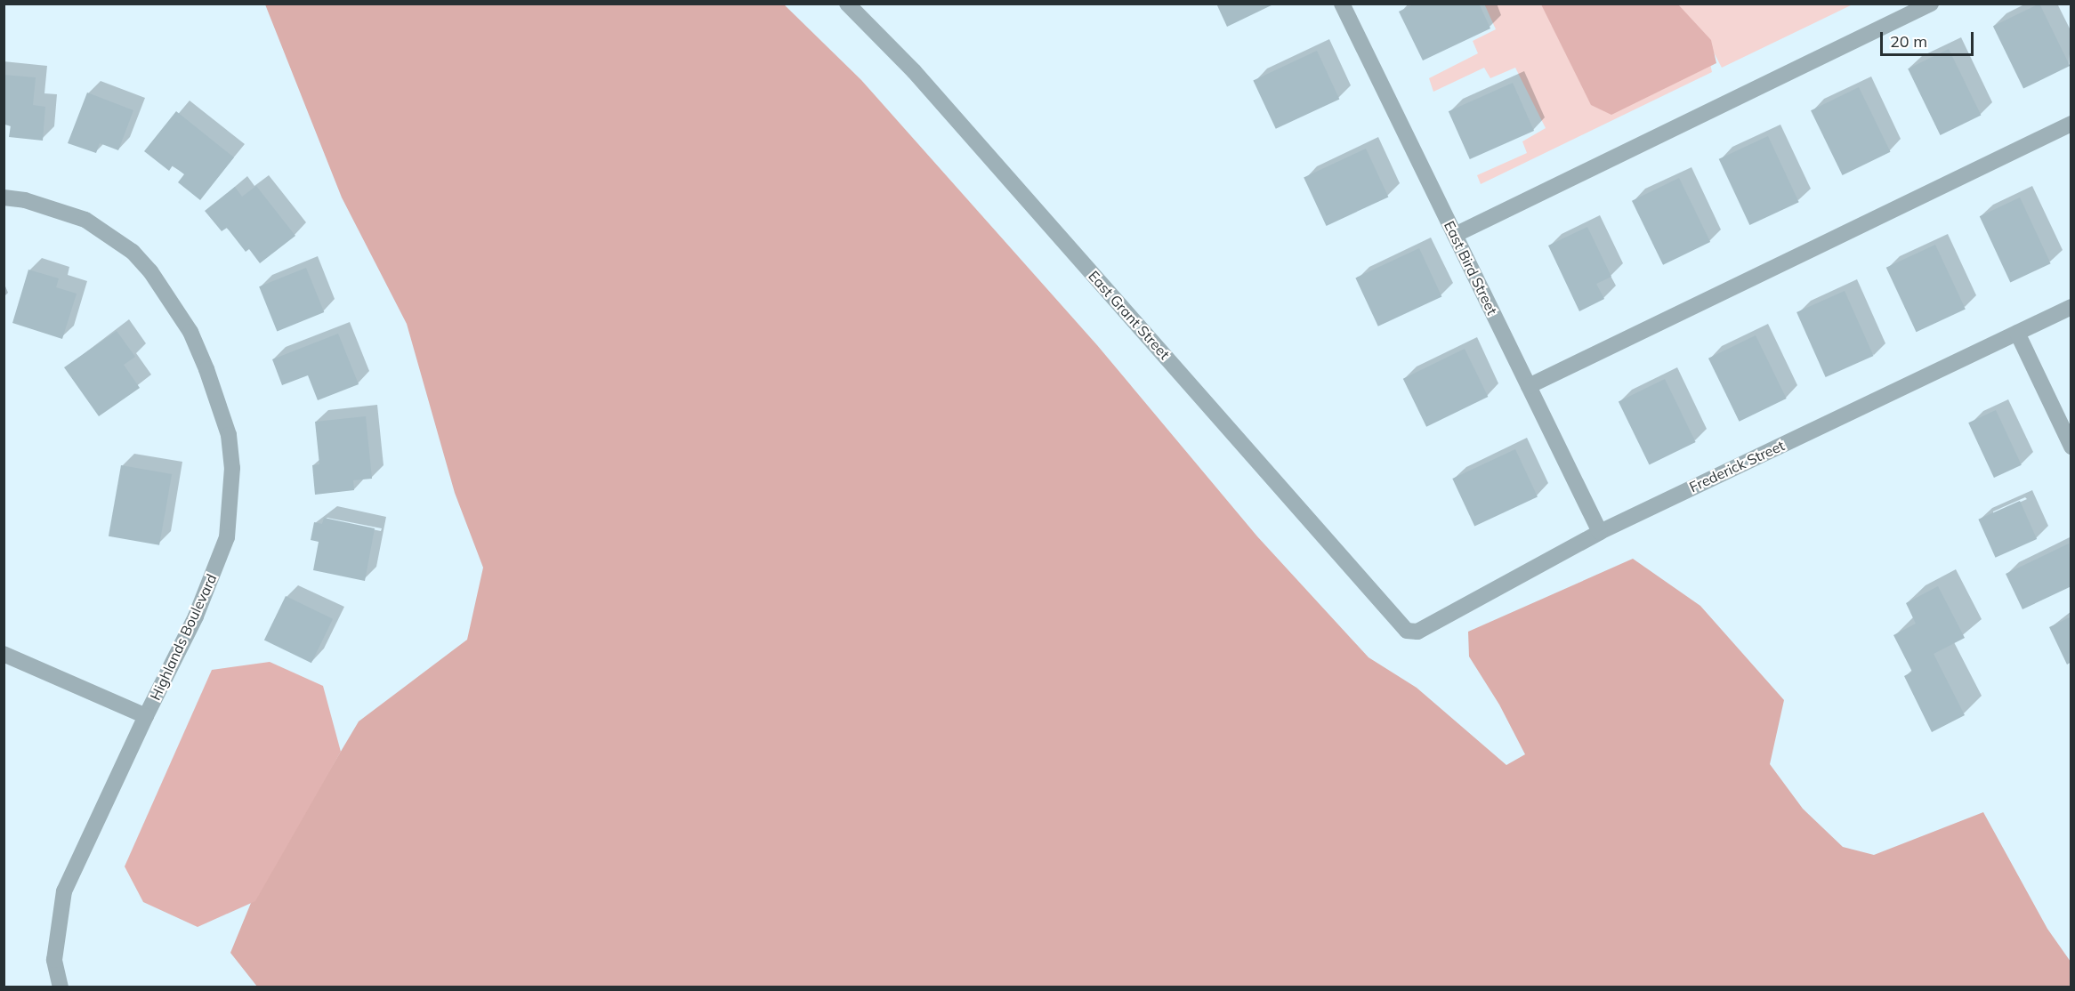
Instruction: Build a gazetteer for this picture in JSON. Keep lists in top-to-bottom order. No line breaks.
{"streets":{"street":["East Bird Street","East Grant Street","Frederick Street","Highlands Boulevard"]},"crossings":[["East Bird Street","Frederick Street"],["East Grant Street","Frederick Street"]],"scale_bar":"20 m"}
